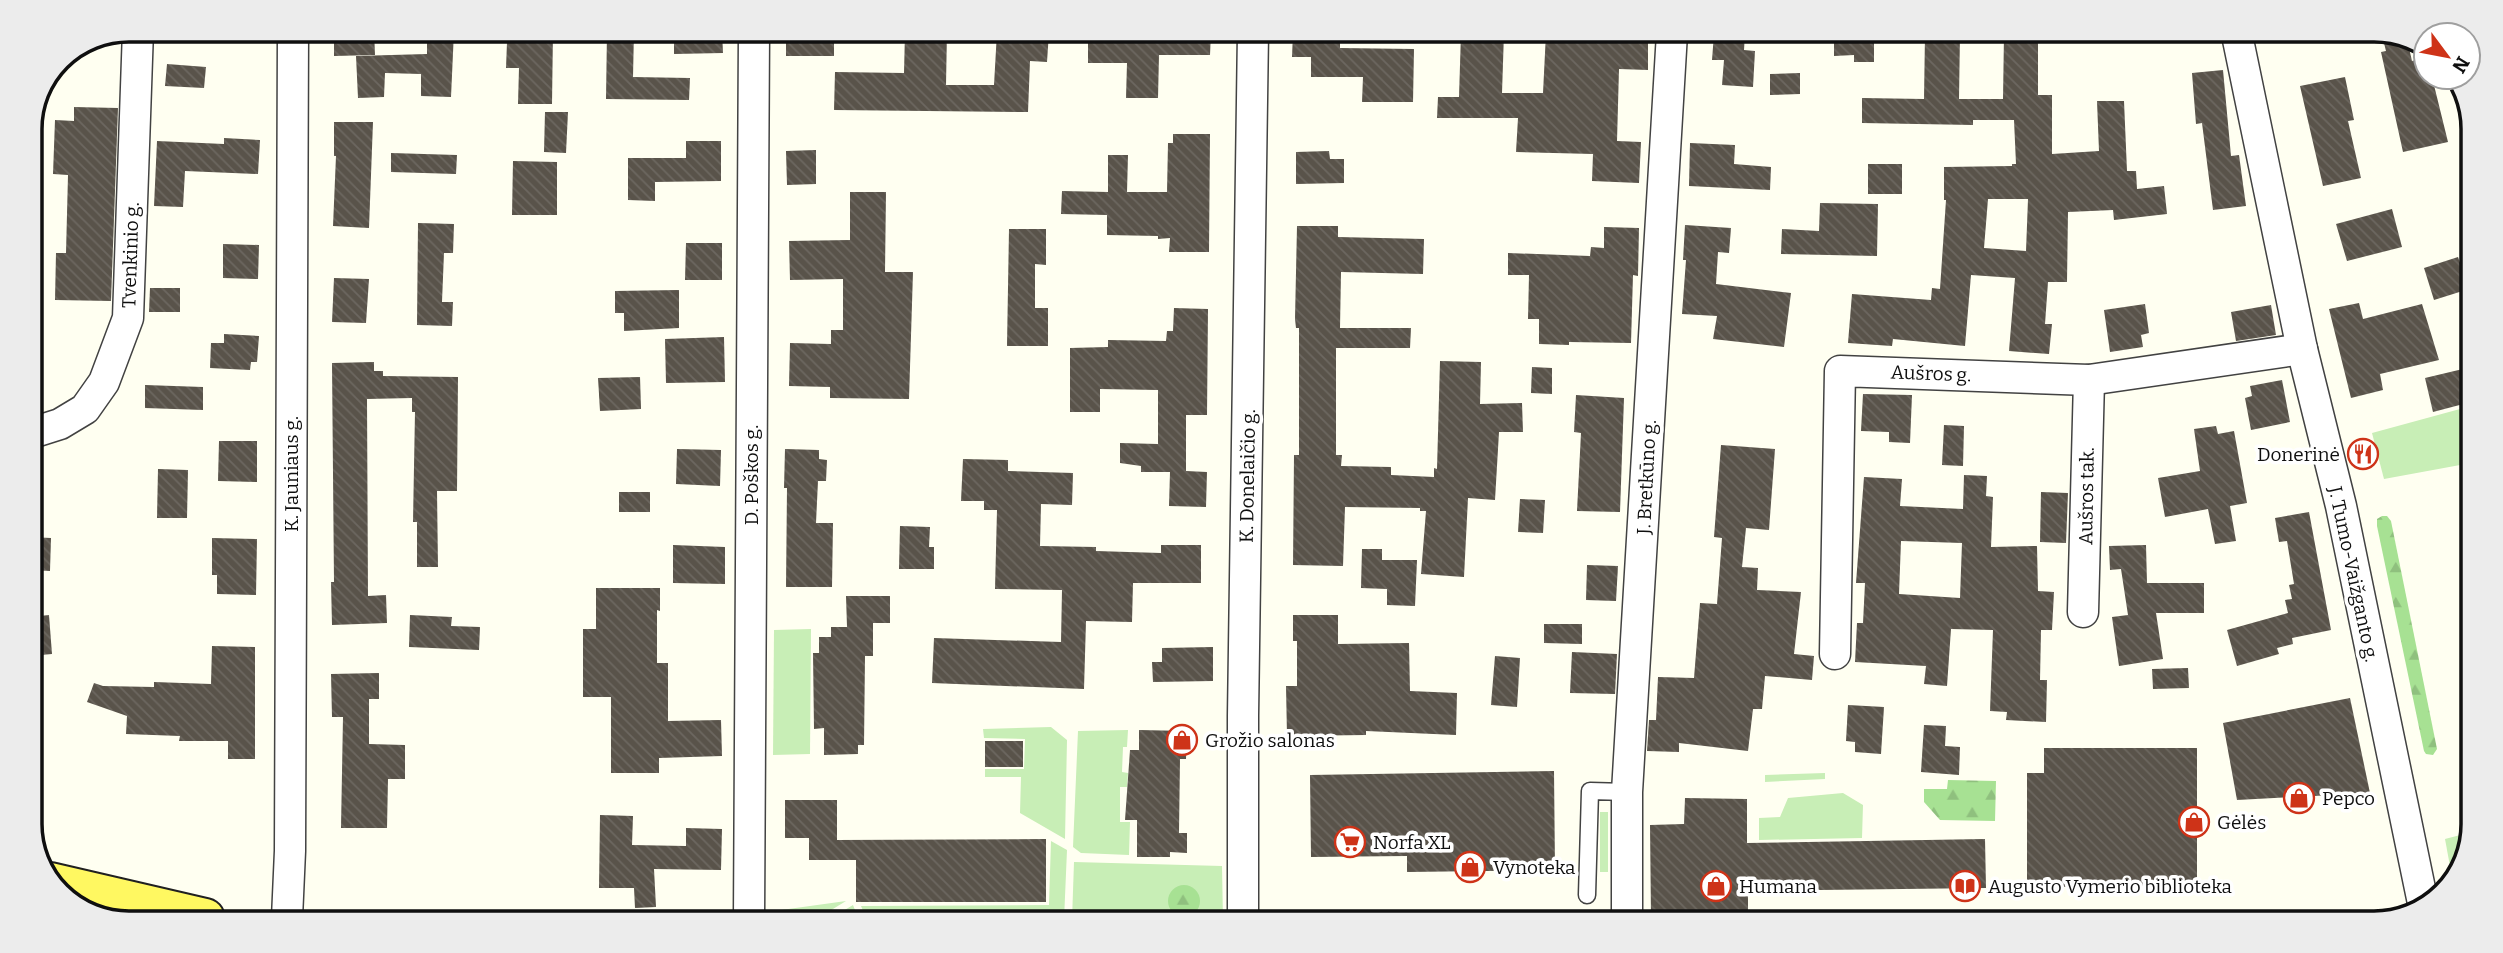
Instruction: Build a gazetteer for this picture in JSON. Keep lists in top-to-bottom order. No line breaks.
{"streets":{"street":["Tvenkinio g.","Aušros g.","K. Jauniaus g.","D. Poškos g.","K. Donelaičio g.","J. Bretkūno g.","Aušros tak.","J. Tumo-Vaižganto g."]},"crossings":[["Aušros g.","Aušros tak."],["Aušros g.","J. Tumo-Vaižganto g."]],"places":{"restaurant":["Donerinė"],"shop":["Grožio salonas","Pepco","Gėlės","Vynoteka","Humana"],"supermarket":["Norfa XL"],"library":["Augusto Vymerio biblioteka"]},"north":"bottom right"}
